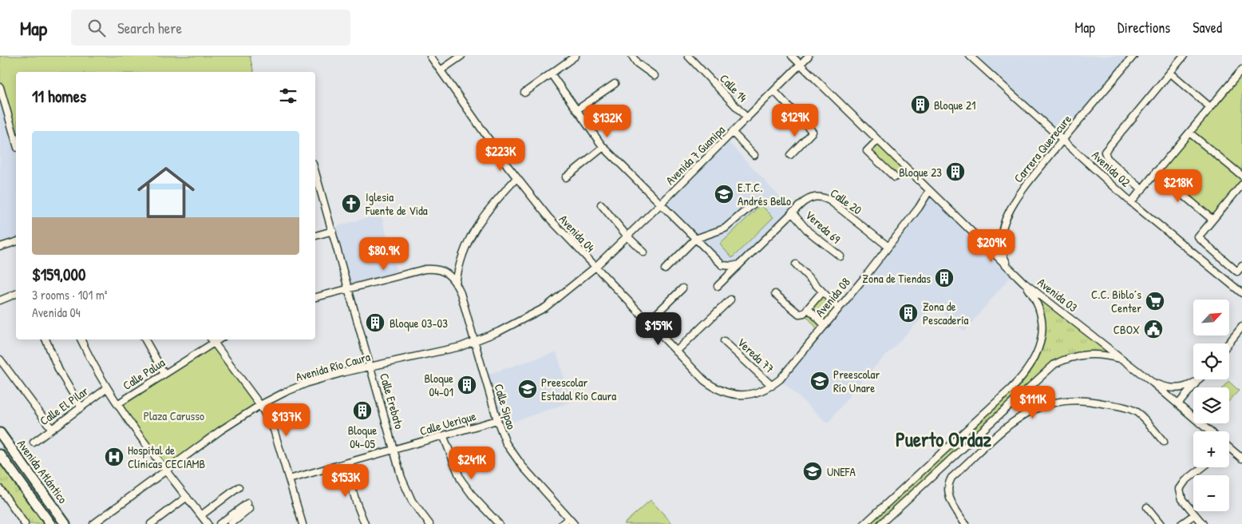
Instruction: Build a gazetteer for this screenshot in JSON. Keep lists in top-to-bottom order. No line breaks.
{"streets":{"main road":["Avenida Atlántico"],"street":["Calle 14","Carrera Querecure","Avenida 7 Guanipa","Avenida 02","Calle 20","Vereda 69","Avenida 04","Avenida 03","Avenida 08","Vereda 77","Avenida Río Caura","Calle Palua","Calle Erebato","Calle El Pilar","Calle Sipao","Calle Uerique"]},"crossings":[["Calle 14","Avenida 7 Guanipa"],["Carrera Querecure","Avenida 02"],["Carrera Querecure","Avenida 03"],["Avenida 7 Guanipa","Avenida 04"],["Avenida 7 Guanipa","Avenida 03"],["Avenida 7 Guanipa","Avenida Río Caura"],["Calle 20","Vereda 69"],["Calle 20","Avenida 08"],["Avenida 04","Avenida 08"],["Avenida 04","Avenida Río Caura"],["Avenida 03","Avenida 08"],["Avenida 08","Vereda 77"],["Avenida Río Caura","Calle Erebato"],["Avenida Río Caura","Calle Sipao"],["Calle Erebato","Calle Sipao"],["Calle Erebato","Calle Uerique"],["Calle Sipao","Calle Uerique"]],"districts":["Puerto Ordaz"],"parks":["Plaza Carusso"],"places":{"building":["Bloque 21","Bloque 23","Zona de Tiendas","Zona de Pescadería","Bloque 03-03","Bloque 04-01","Bloque 04-05"],"school or university":["E.T.C. Andrés Bello","Preescolar Río Unare","Preescolar Estadal Río Caura","UNEFA"],"church":["Iglesia Fuente de Vida"],"supermarket":["C.C. Biblo´s Center"],"public building":["CBOX"],"hospital":["Hospital de Clínicas CECIAMB"]},"north":"top right","page":{"header":"Map","search":"Search here","nav":["Map","Directions","Saved"],"heading":"11 homes","price":["$129K","$132K","$223K","$218K","$209K","$80.9K","$159K","$111K","$137K","$241K","$153K"],"list":[{"name":"$159,000","note":"3 rooms · 101 m² · Avenida 04"}],"map_buttons":["+","−"]}}
